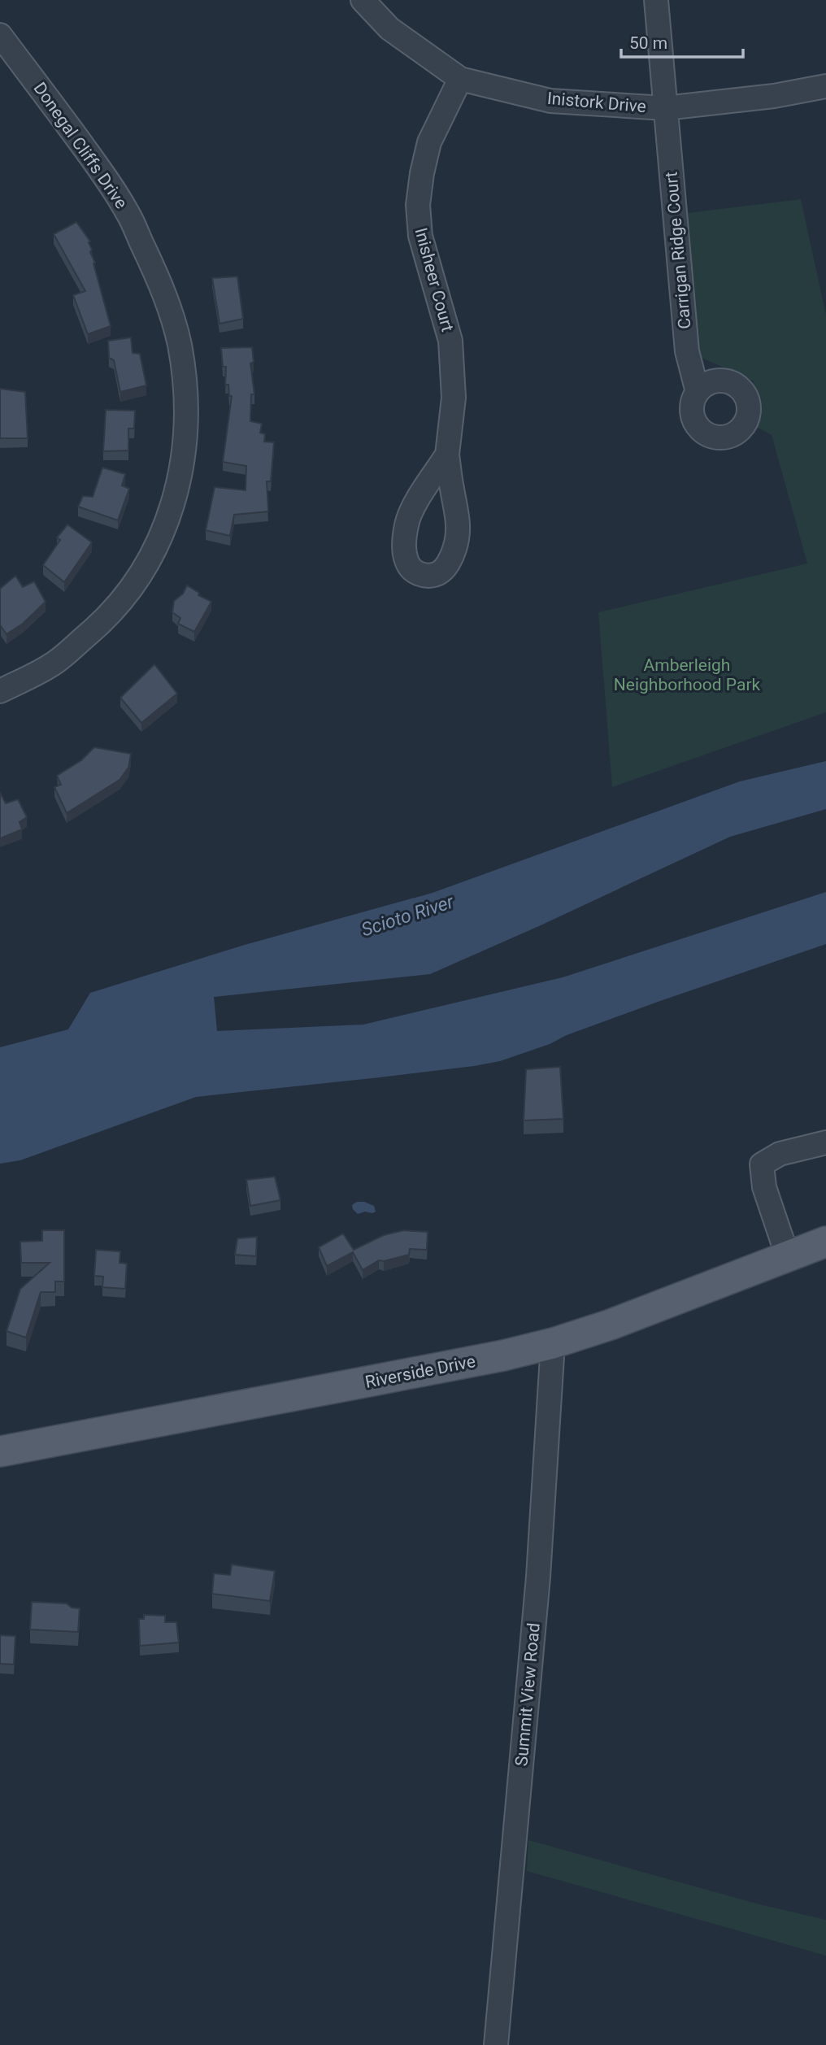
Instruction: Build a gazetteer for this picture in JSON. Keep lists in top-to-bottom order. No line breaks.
{"streets":{"main road":["Riverside Drive"],"street":["Inistork Drive","Donegal Cliffs Drive","Carrigan Ridge Court","Inisheer Court","Summit View Road"]},"crossings":[["Inistork Drive","Carrigan Ridge Court"],["Inistork Drive","Inisheer Court"],["Riverside Drive","Summit View Road"]],"water":["Scioto River"],"parks":["Amberleigh Neighborhood Park"],"scale_bar":"50 m"}
